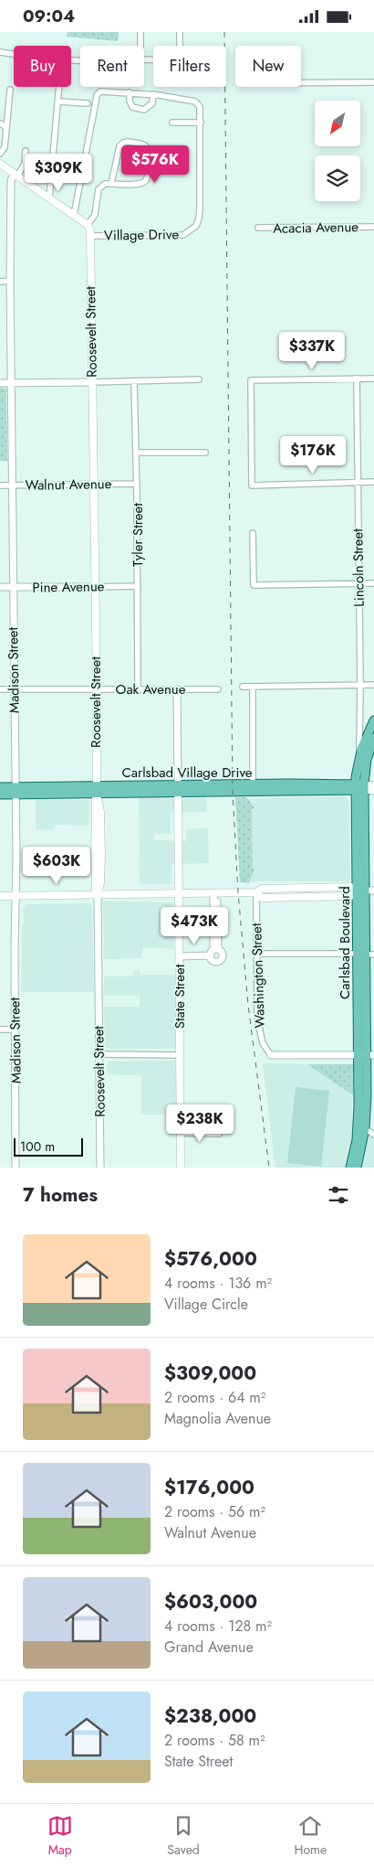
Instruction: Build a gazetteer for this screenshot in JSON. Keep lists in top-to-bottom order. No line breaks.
{"streets":{"main road":["Roosevelt Street","Carlsbad Village Drive","Carlsbad Boulevard","State Street"],"street":["Acacia Avenue","Village Drive","Walnut Avenue","Tyler Street","Lincoln Street","Pine Avenue","Madison Street","Oak Avenue","Washington Street"]},"crossings":[["Village Drive","Roosevelt Street"],["Roosevelt Street","Walnut Avenue"],["Roosevelt Street","Pine Avenue"],["Roosevelt Street","Oak Avenue"],["Roosevelt Street","Carlsbad Village Drive"],["Walnut Avenue","Tyler Street"],["Walnut Avenue","Madison Street"],["Tyler Street","Pine Avenue"],["Tyler Street","Oak Avenue"],["Lincoln Street","Carlsbad Boulevard"],["Pine Avenue","Madison Street"],["Madison Street","Oak Avenue"],["Madison Street","Carlsbad Village Drive"],["Oak Avenue","State Street"],["Carlsbad Village Drive","Carlsbad Boulevard"],["Carlsbad Village Drive","State Street"]],"scale_bar":"100 m","north":"bottom left","page":{"status":"09:04","chip":["Buy","Rent","Filters","New"],"price":["$576K","$309K","$337K","$176K","$603K","$473K","$238K"],"scale":"100 m","heading":"7 homes","list":[{"name":"$576,000","note":"4 rooms · 136 m² · Village Circle"},{"name":"$309,000","note":"2 rooms · 64 m² · Magnolia Avenue"},{"name":"$176,000","note":"2 rooms · 56 m² · Walnut Avenue"},{"name":"$603,000","note":"4 rooms · 128 m² · Grand Avenue"},{"name":"$238,000","note":"2 rooms · 58 m² · State Street"}],"tabs":["Map","Saved","Home"]}}
